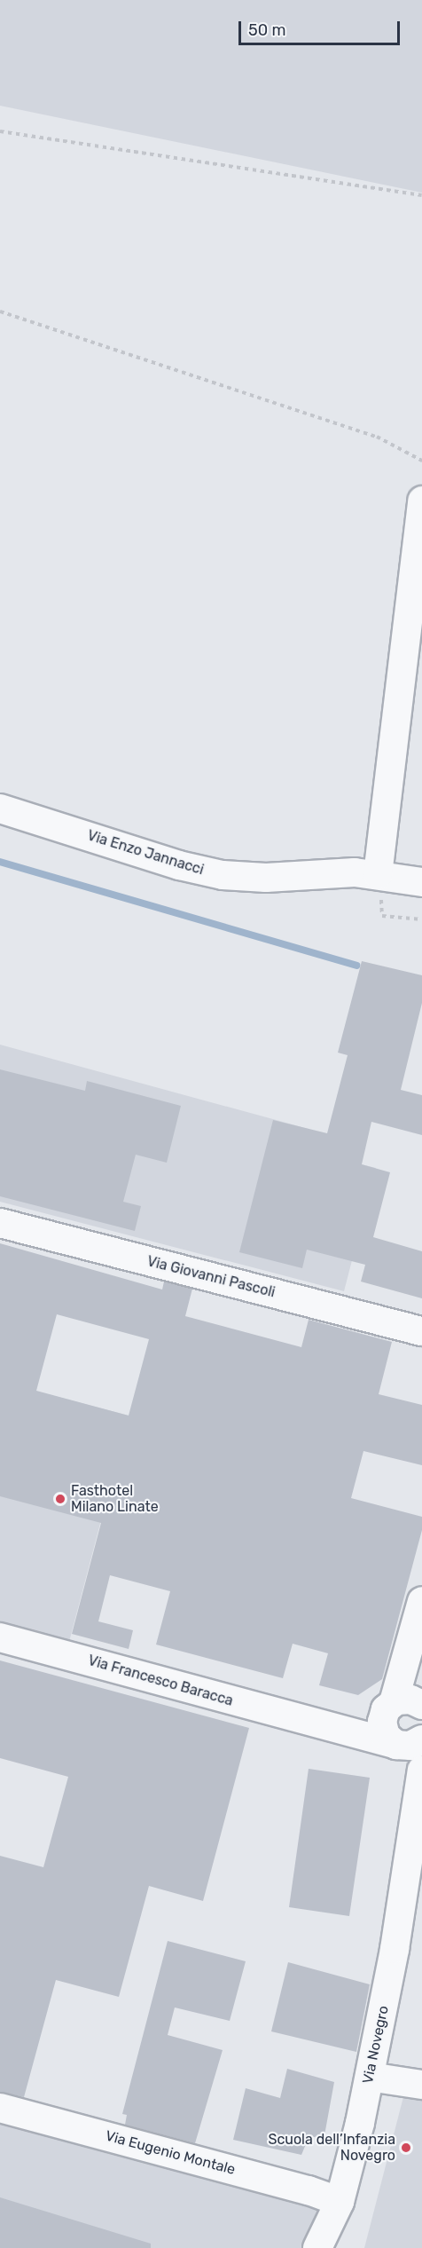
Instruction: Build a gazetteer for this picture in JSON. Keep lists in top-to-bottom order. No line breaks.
{"streets":{"street":["Via Enzo Jannacci","Via Giovanni Pascoli","Via Francesco Baracca","Via Novegro","Via Eugenio Montale"]},"crossings":[["Via Francesco Baracca","Via Novegro"],["Via Novegro","Via Eugenio Montale"]],"places":["Fasthotel Milano Linate","Scuola dell’Infanzia Novegro"],"scale_bar":"50 m"}
